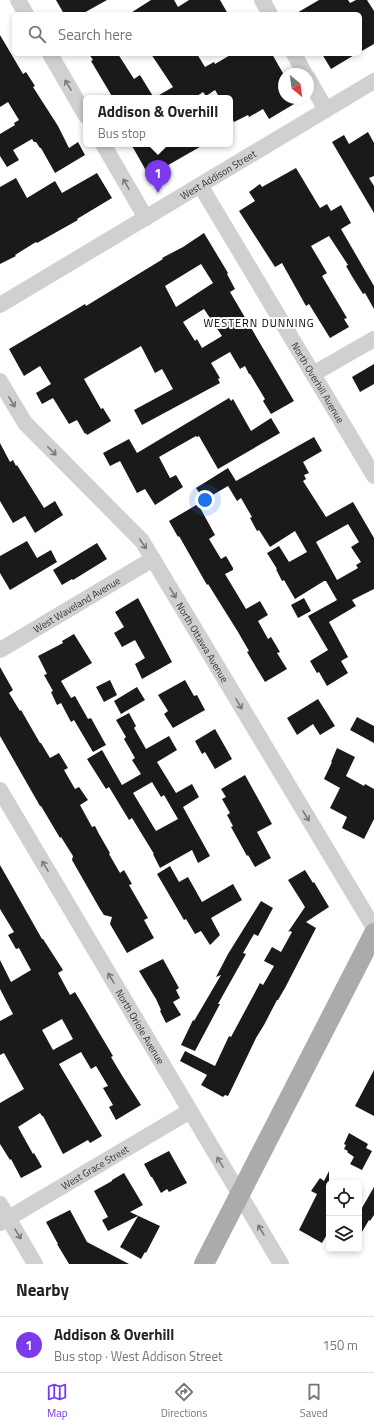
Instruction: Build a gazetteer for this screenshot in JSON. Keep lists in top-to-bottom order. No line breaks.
{"streets":{"street":["West Addison Street","North Overhill Avenue","West Waveland Avenue","North Ottawa Avenue","North Oriole Avenue","West Grace Street"]},"crossings":[["West Addison Street","North Overhill Avenue"],["West Waveland Avenue","North Ottawa Avenue"],["North Oriole Avenue","West Grace Street"]],"one_way":["North Ottawa Avenue","North Oriole Avenue"],"districts":["WESTERN DUNNING"],"north":"bottom right","page":{"search":"Search here","popup":["Addison & Overhill","Bus stop"],"pins":"1","heading":"Nearby","list":[{"mark":"1","name":"Addison & Overhill","note":"Bus stop · West Addison Street","value":"150 m"}],"nav":["Map","Directions","Saved"]}}
